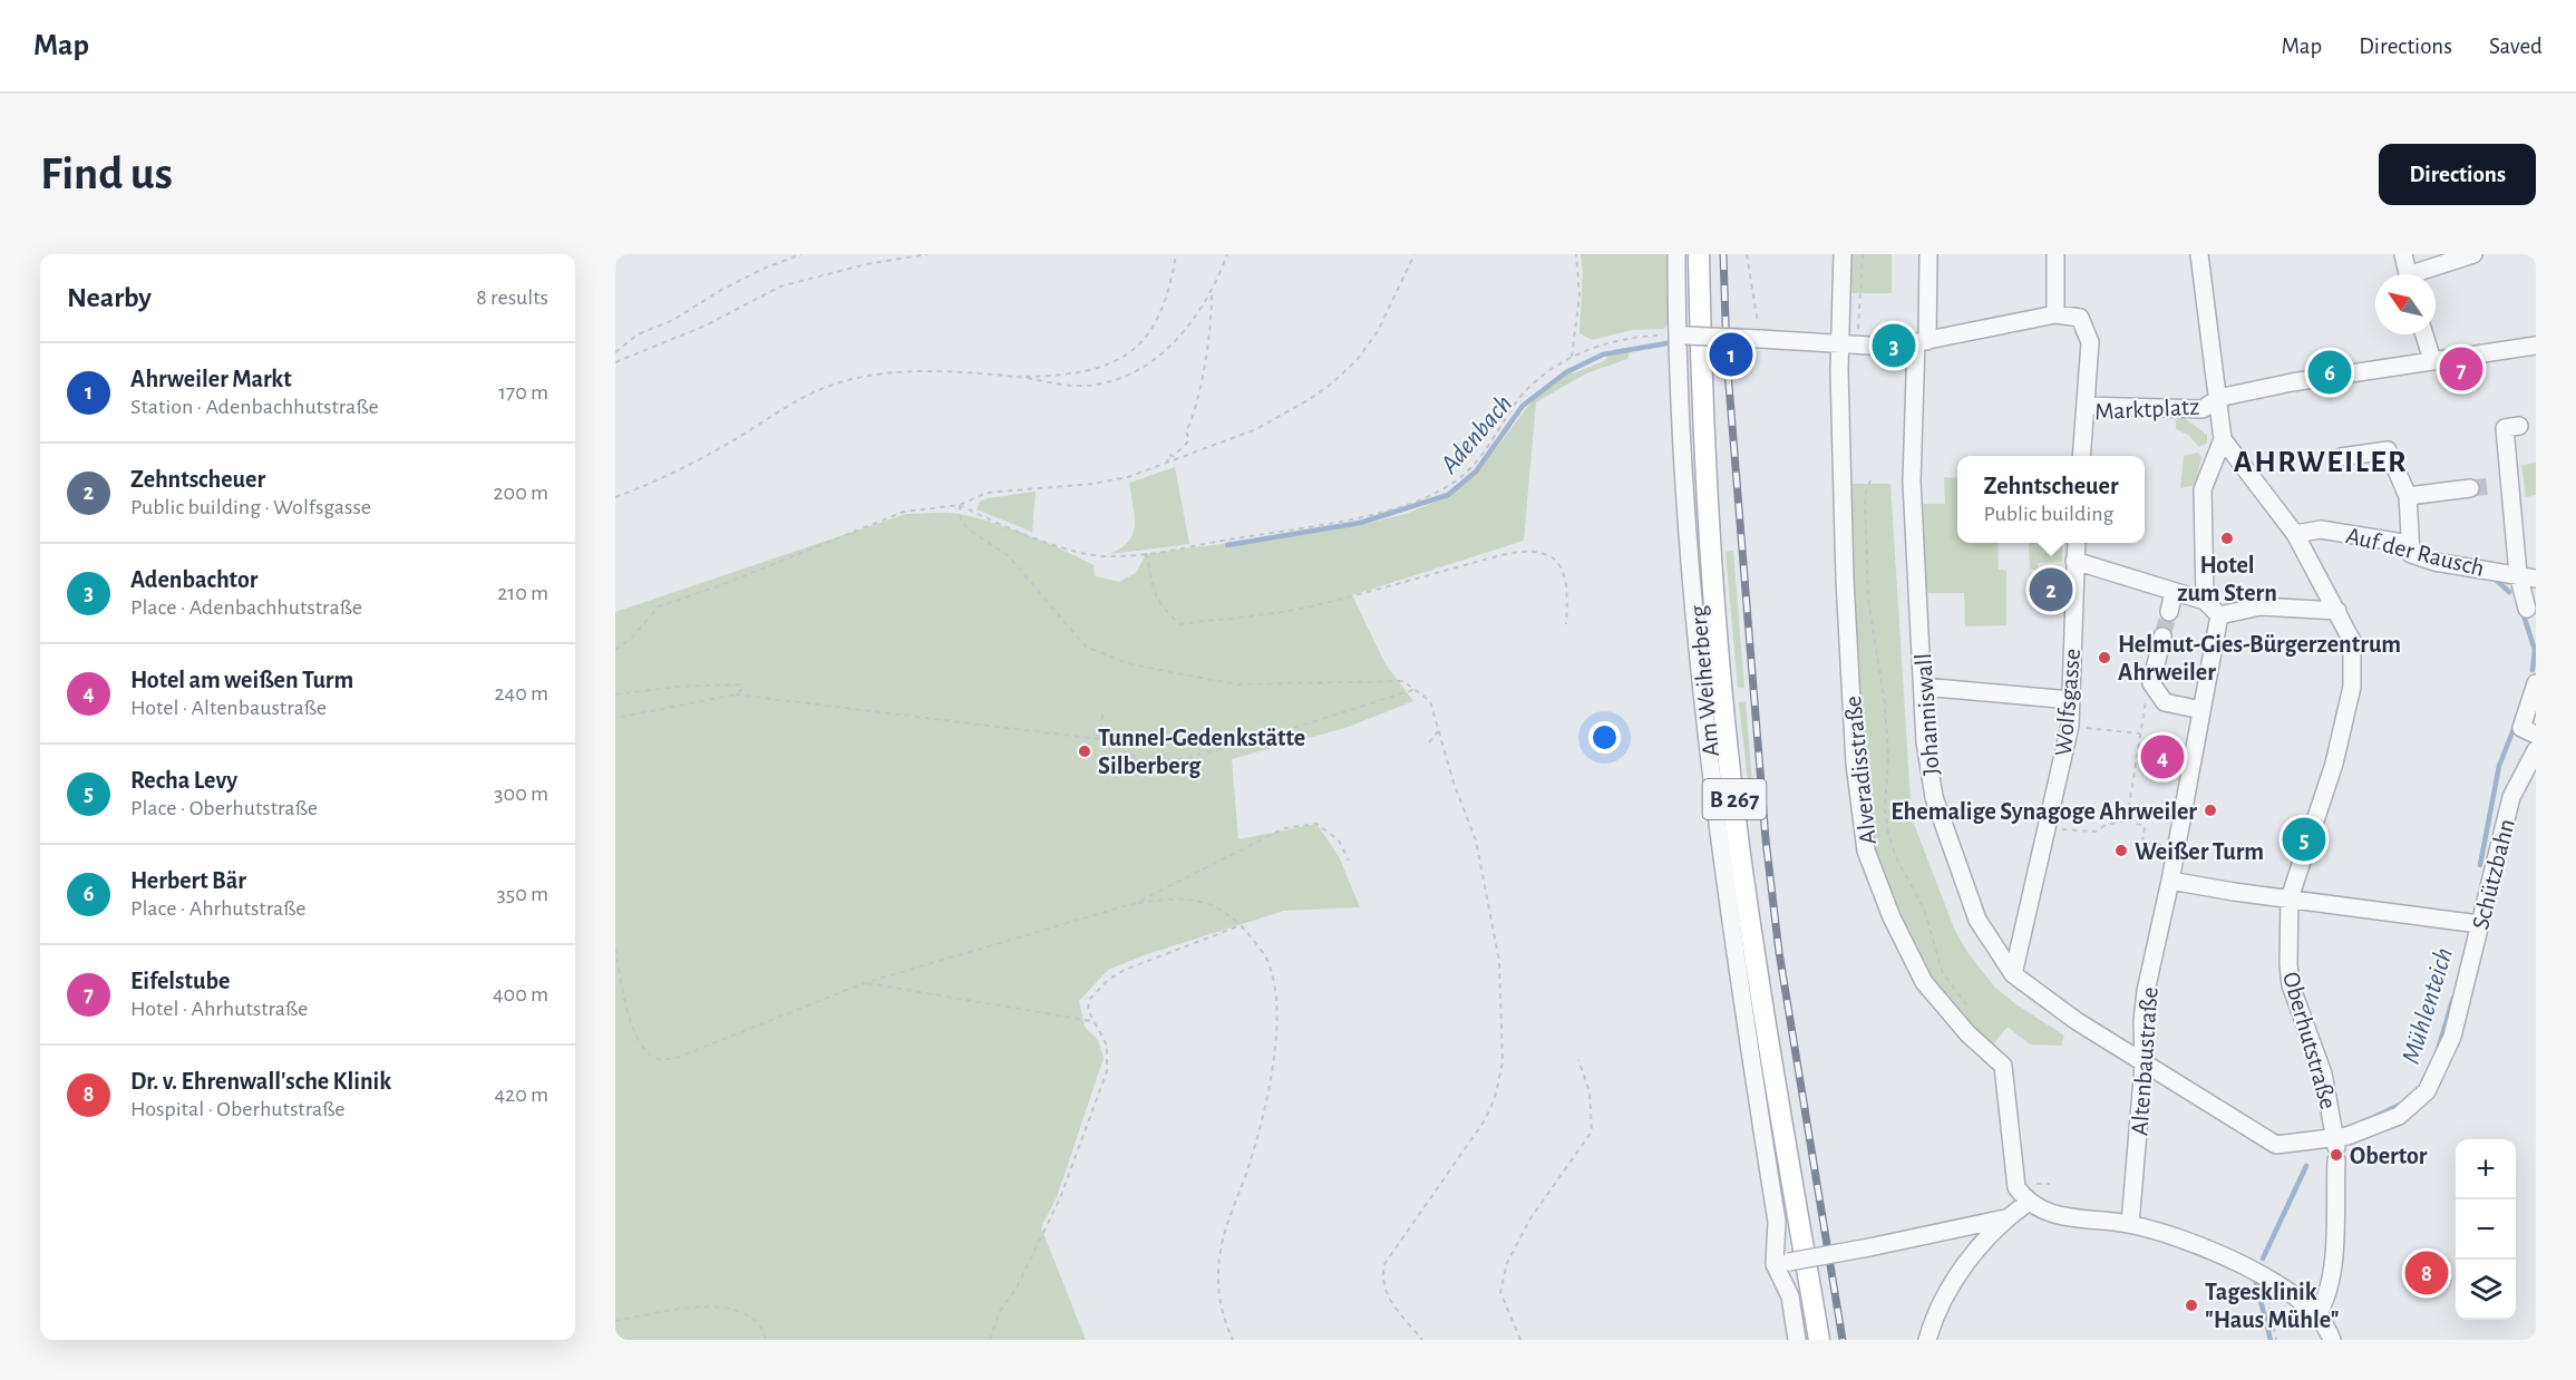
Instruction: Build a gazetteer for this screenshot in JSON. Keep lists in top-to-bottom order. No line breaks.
{"streets":{"main road":["B 267"],"street":["Marktplatz","Auf der Rausch","Am Weiherberg","Wolfsgasse","Johanniswall","Alveradisstraße","Schützbahn","Oberhutstraße","Altenbaustraße"]},"crossings":[["Marktplatz","Oberhutstraße"],["Auf der Rausch","Oberhutstraße"],["Wolfsgasse","Johanniswall"],["Johanniswall","Schützbahn"],["Johanniswall","Oberhutstraße"],["Johanniswall","Altenbaustraße"],["Schützbahn","Oberhutstraße"]],"districts":["AHRWEILER"],"water":["Adenbach","Mühlenteich"],"places":["Hotel zum Stern","Helmut-Gies-Bürgerzentrum Ahrweiler","Tunnel-Gedenkstätte Silberberg","Ehemalige Synagoge Ahrweiler","Weißer Turm","Obertor","Tagesklinik \"Haus Mühle\""],"north":"top left","page":{"header":"Map","nav":["Map","Directions","Saved"],"buttons":"Directions","title":"Find us","heading":["Nearby","8 results"],"pins":["3","1","7","6","2","4","5","8"],"list":[{"mark":"1","name":"Ahrweiler Markt","note":"Station · Adenbachhutstraße","value":"170 m"},{"mark":"2","name":"Zehntscheuer","note":"Public building · Wolfsgasse","value":"200 m"},{"mark":"3","name":"Adenbachtor","note":"Place · Adenbachhutstraße","value":"210 m"},{"mark":"4","name":"Hotel am weißen Turm","note":"Hotel · Altenbaustraße","value":"240 m"},{"mark":"5","name":"Recha Levy","note":"Place · Oberhutstraße","value":"300 m"},{"mark":"6","name":"Herbert Bär","note":"Place · Ahrhutstraße","value":"350 m"},{"mark":"7","name":"Eifelstube","note":"Hotel · Ahrhutstraße","value":"400 m"},{"mark":"8","name":"Dr. v. Ehrenwall'sche Klinik","note":"Hospital · Oberhutstraße","value":"420 m"}],"popup":["Zehntscheuer","Public building"],"map_buttons":["+","−"]}}
